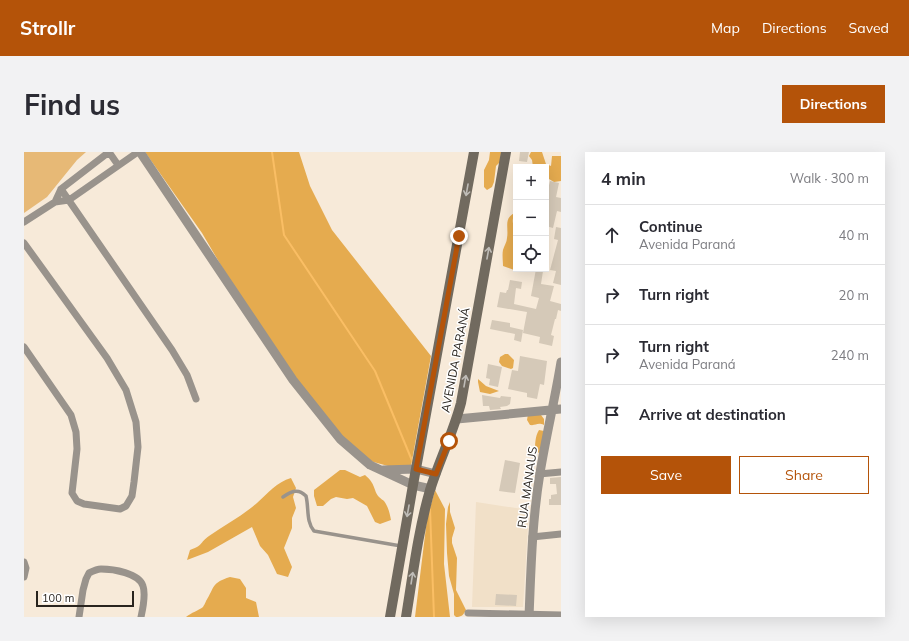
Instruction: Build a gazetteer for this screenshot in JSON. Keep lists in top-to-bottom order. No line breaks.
{"streets":{"main road":["AVENIDA PARANÁ"],"street":["RUA MANAUS"]},"scale_bar":"100 m","page":{"header":"Strollr","nav":["Map","Directions","Saved"],"buttons":["Directions",["Save","Share"]],"title":"Find us","heading":["4 min","Walk · 300 m"],"map_buttons":["+","−"],"list":[["Continue","Avenida Paraná","40 m"],["Turn right","20 m"],["Turn right","Avenida Paraná","240 m"],"Arrive at destination"],"scale":"100 m"}}
